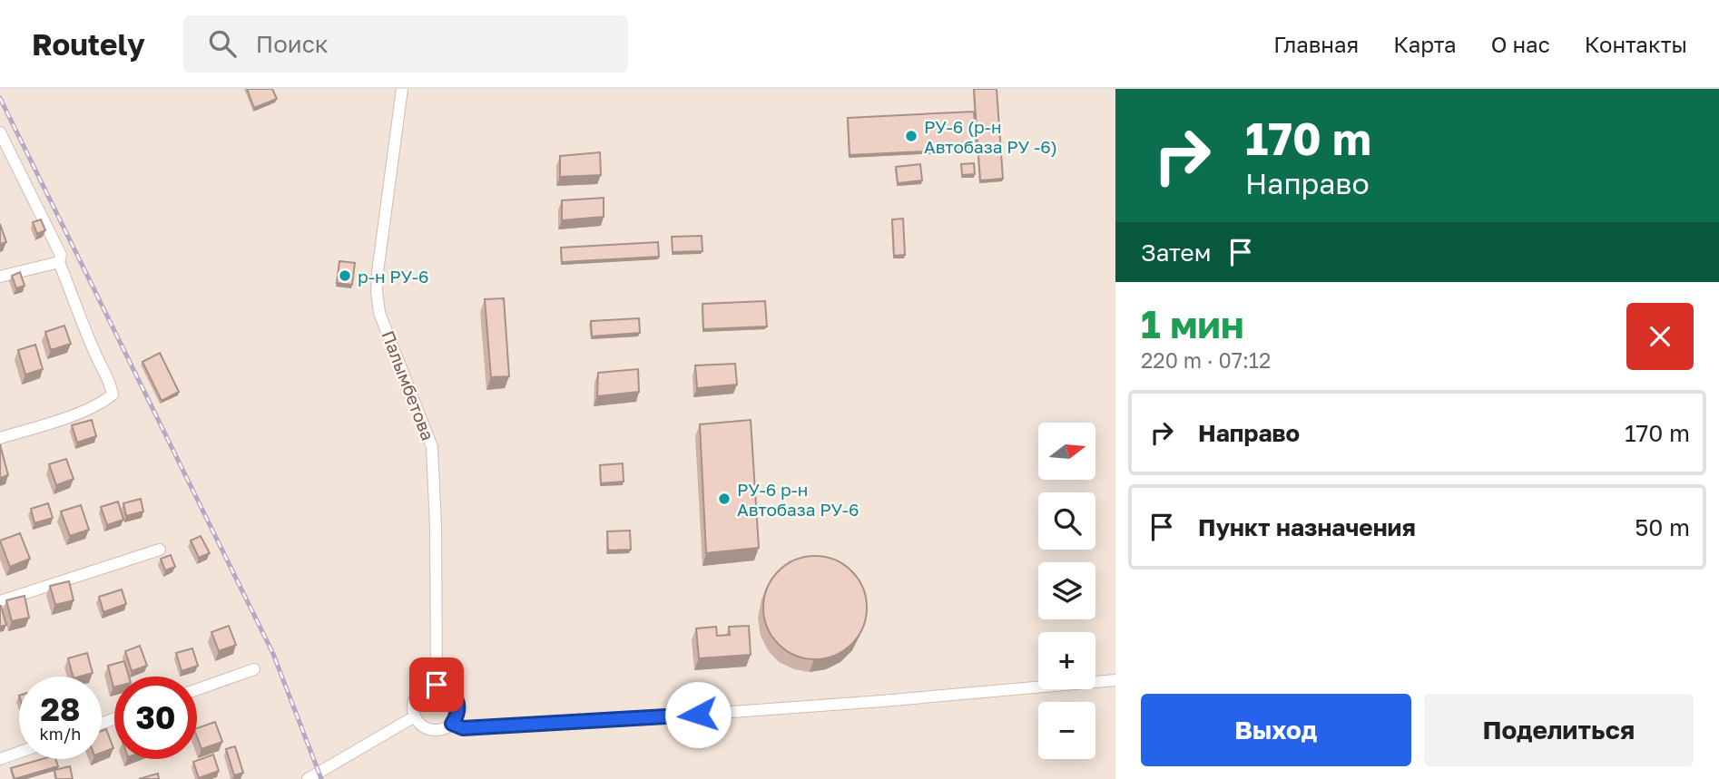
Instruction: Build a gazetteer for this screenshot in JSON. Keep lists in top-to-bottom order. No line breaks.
{"streets":{"street":["Палымбетова"]},"places":["РУ-6 (р-н Автобаза РУ -6)","р-н РУ-6","РУ-6 р-н Автобаза РУ-6"],"north":"right","page":{"header":"Routely","search":"Поиск","nav":["Главная","Карта","О нас","Контакты"],"turn":["170 m","Направо"],"then":"Затем","heading":["1 мин","220 m · 07:12"],"list":[{"name":"Направо","value":"170 m"},{"name":"Пункт назначения","value":"50 m"}],"map_buttons":["+","−"],"speed":"28 km/h","limit":"30","buttons":["Выход","Поделиться"]}}
